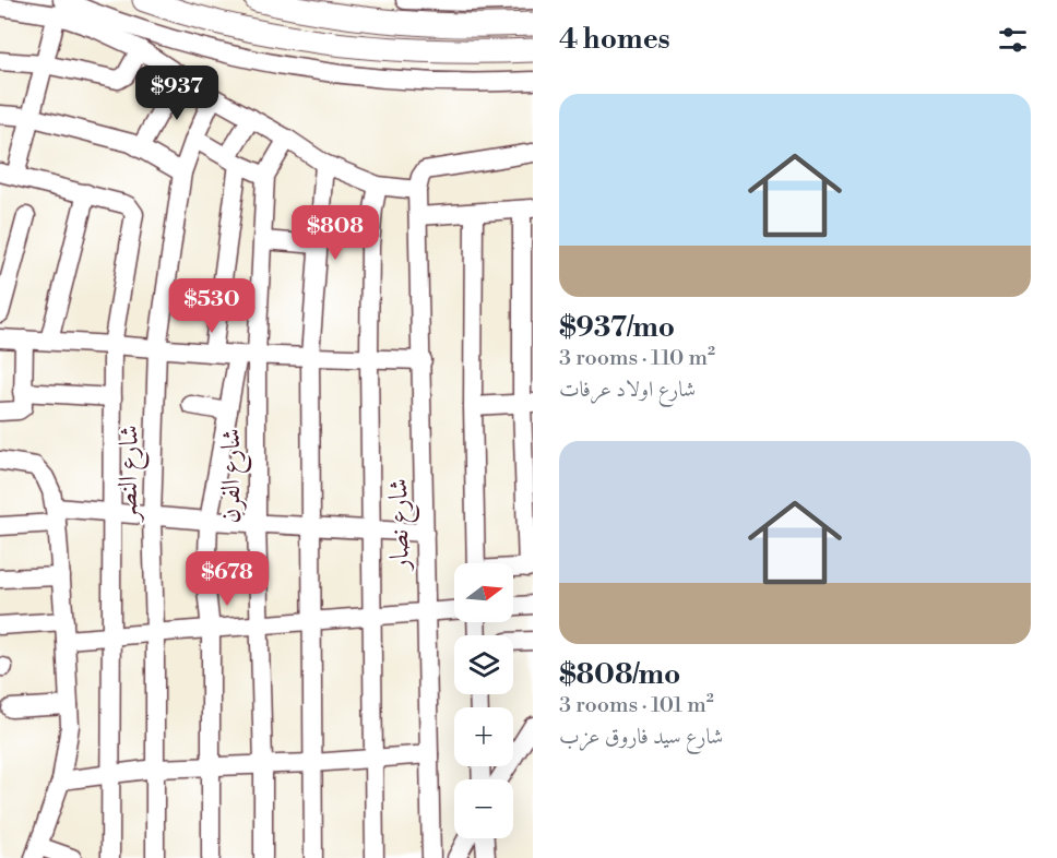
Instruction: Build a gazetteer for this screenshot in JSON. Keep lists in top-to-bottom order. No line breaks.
{"streets":{"street":["شارع النصر","شارع الفرن","شارع نصار"]},"north":"right","page":{"heading":"4 homes","price":["$937","$808","$530","$678"],"list":[{"name":"$937/mo","note":"3 rooms · 110 m² · شارع اولاد عرفات"},{"name":"$808/mo","note":"3 rooms · 101 m² · شارع سيد فاروق عزب"}],"map_buttons":["+","−"]}}
